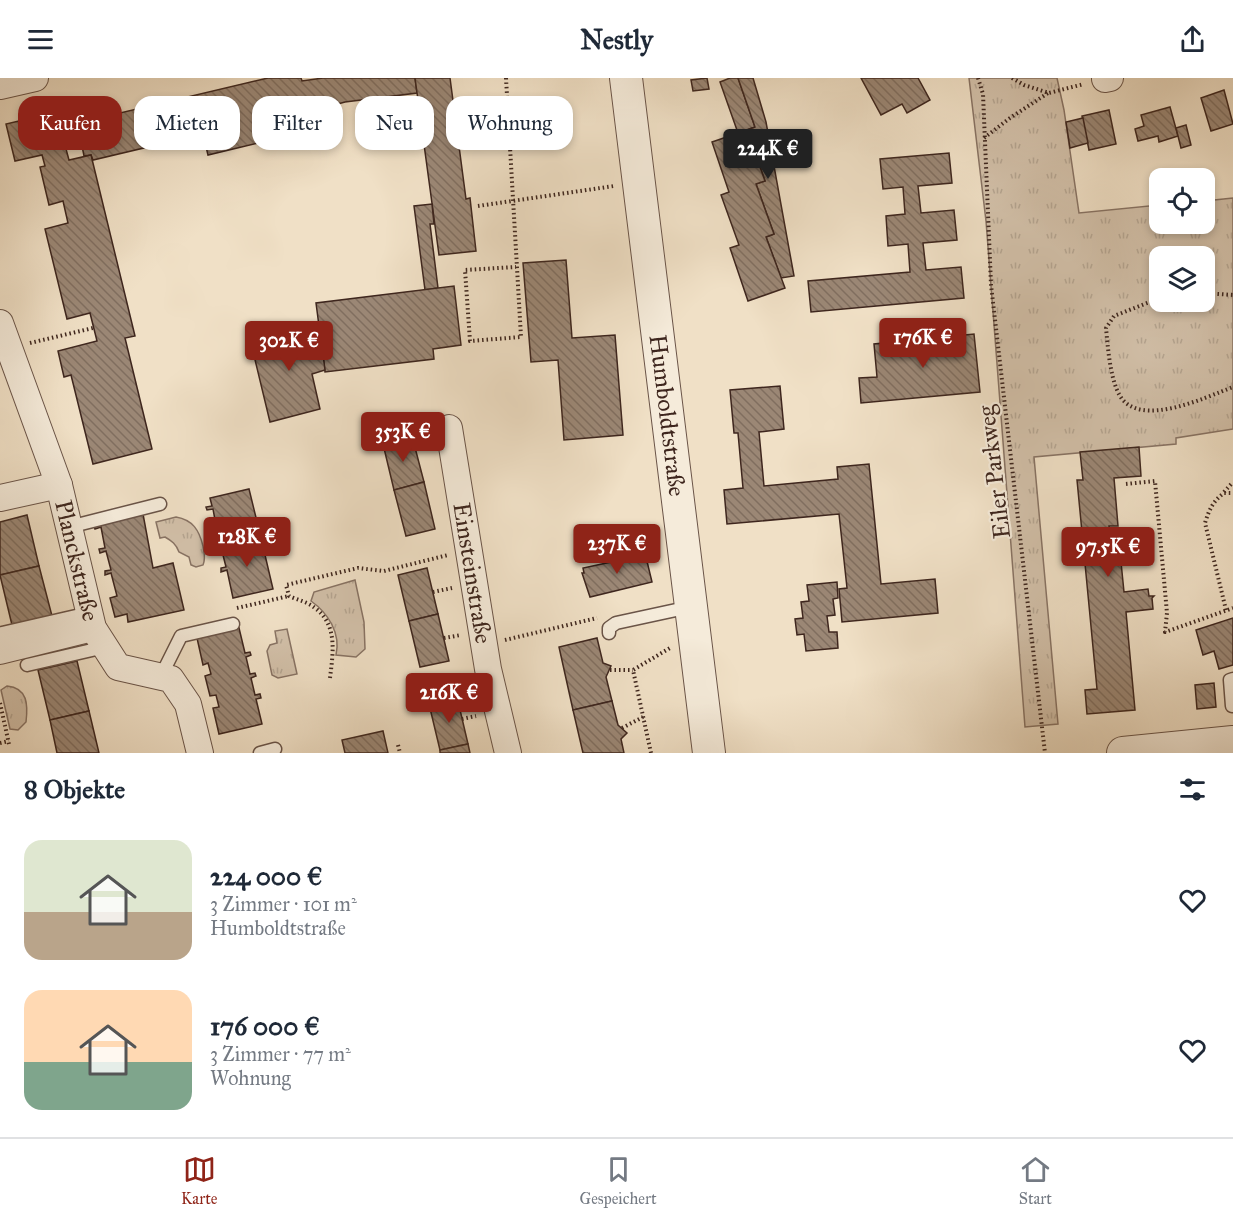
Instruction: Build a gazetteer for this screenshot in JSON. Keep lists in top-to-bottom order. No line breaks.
{"streets":{"street":["Humboldtstraße","Planckstraße","Einsteinstraße"],"path":["Eiler Parkweg"]},"page":{"header":"Nestly","chip":["Kaufen","Mieten","Filter","Neu","Wohnung"],"price":["224K €","176K €","302K €","353K €","128K €","237K €","97.5K €","216K €"],"heading":"8 Objekte","list":[{"name":"224 000 €","note":"3 Zimmer · 101 m² · Humboldtstraße"},{"name":"176 000 €","note":"3 Zimmer · 77 m² · Wohnung"}],"tabs":["Karte","Gespeichert","Start"]}}
